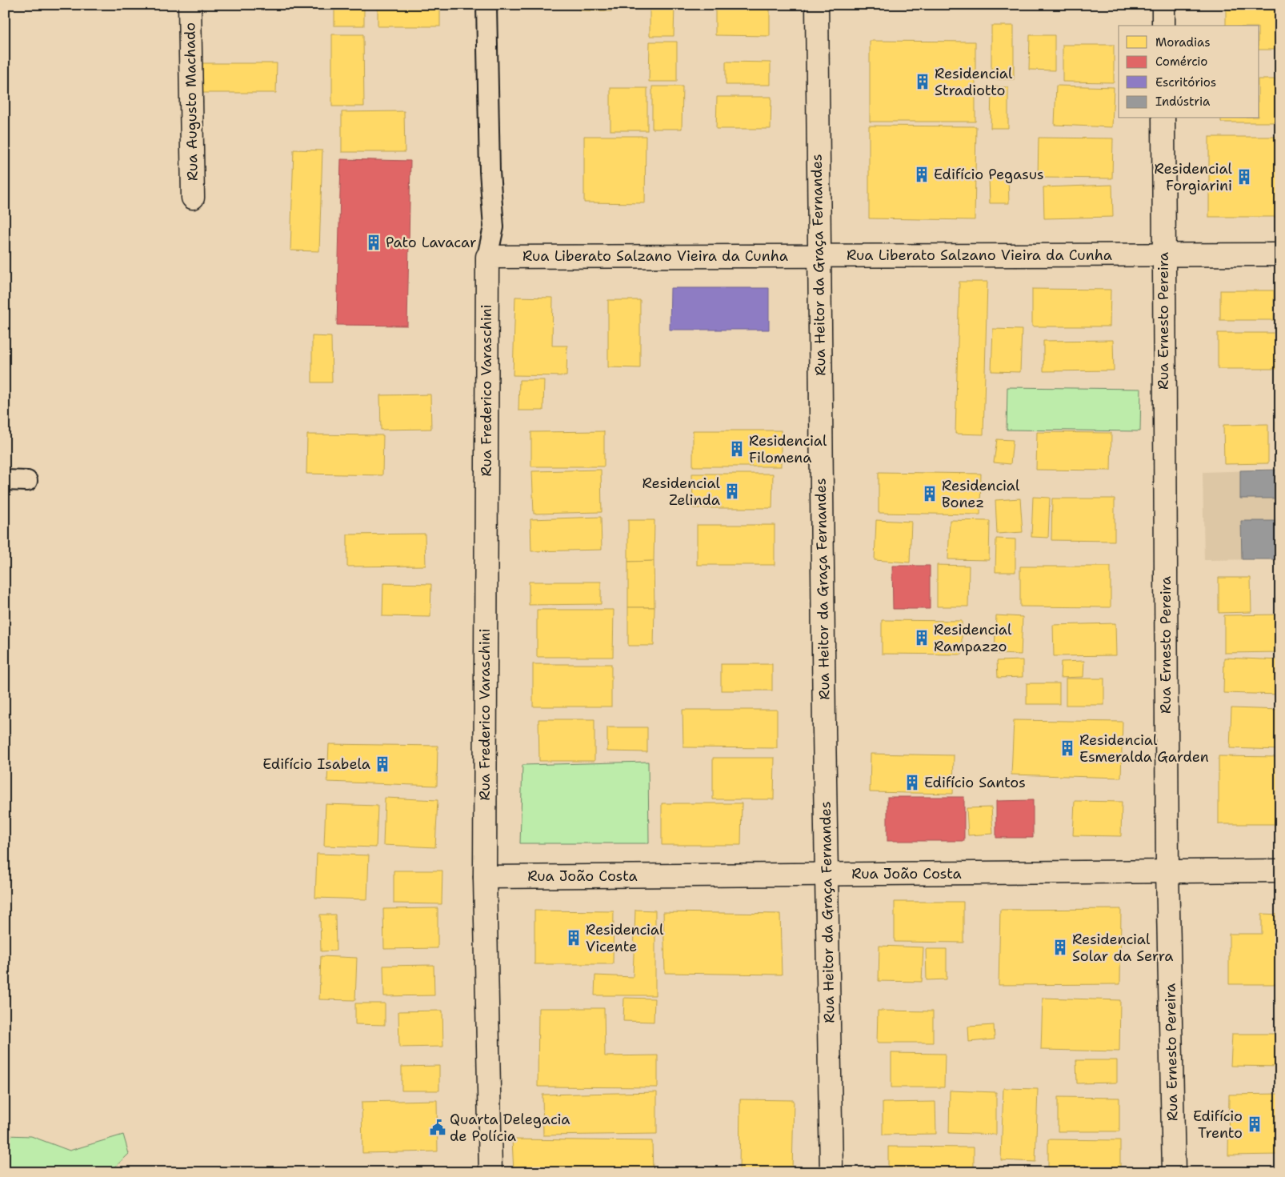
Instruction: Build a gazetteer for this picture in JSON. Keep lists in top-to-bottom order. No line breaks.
{"streets":{"street":["Rua Augusto Machado","Rua Liberato Salzano Vieira da Cunha","Rua Heitor da Graça Fernandes","Rua Ernesto Pereira","Rua Frederico Varaschini","Rua João Costa"]},"crossings":[["Rua Liberato Salzano Vieira da Cunha","Rua Heitor da Graça Fernandes"],["Rua Liberato Salzano Vieira da Cunha","Rua Ernesto Pereira"],["Rua Liberato Salzano Vieira da Cunha","Rua Frederico Varaschini"],["Rua Heitor da Graça Fernandes","Rua João Costa"],["Rua Ernesto Pereira","Rua João Costa"],["Rua Frederico Varaschini","Rua João Costa"]],"places":{"building":["Residencial Stradiotto","Edifício Pegasus","Residencial Forgiarini","Pato Lavacar","Residencial Filomena","Residencial Zelinda","Residencial Bonez","Residencial Rampazzo","Residencial Esmeralda Garden","Edifício Isabela","Edifício Santos","Residencial Vicente","Residencial Solar da Serra","Edifício Trento"],"public building":["Quarta Delegacia de Polícia"]},"legend":["Moradias","Comércio","Escritórios","Indústria"]}
